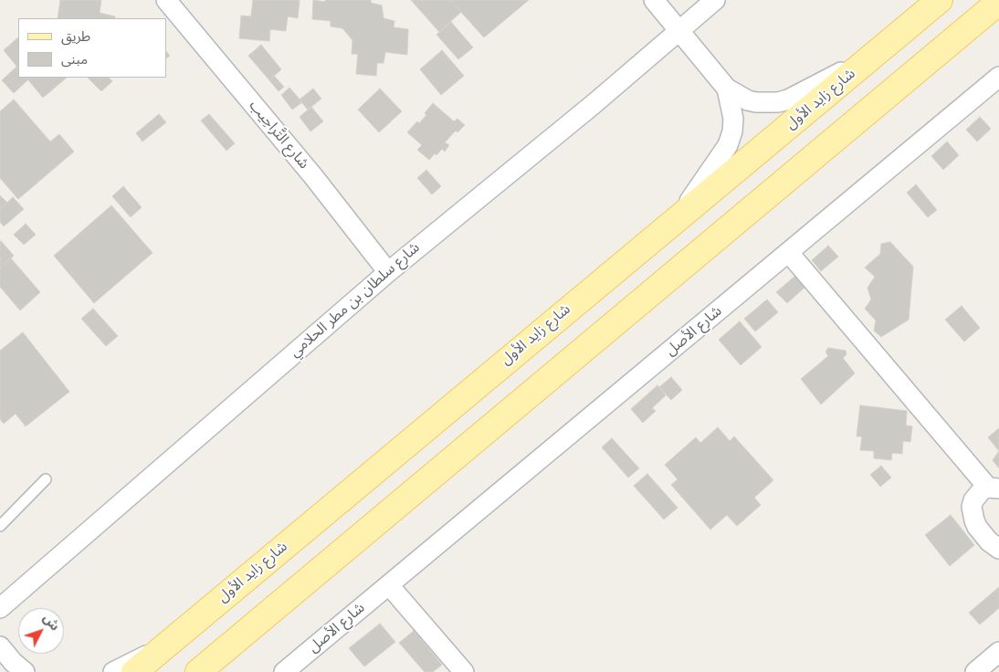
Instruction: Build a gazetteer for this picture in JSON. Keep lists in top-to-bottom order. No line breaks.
{"streets":{"main road":["شارع زايد الأول"],"street":["شارع التَّراحِيب","شارع سلطان بن مطر الحلامي","شارع الأصل"]},"crossings":[["شارع التَّراحِيب","شارع سلطان بن مطر الحلامي"]],"legend":["طريق","مبنى"],"north":"top right"}
